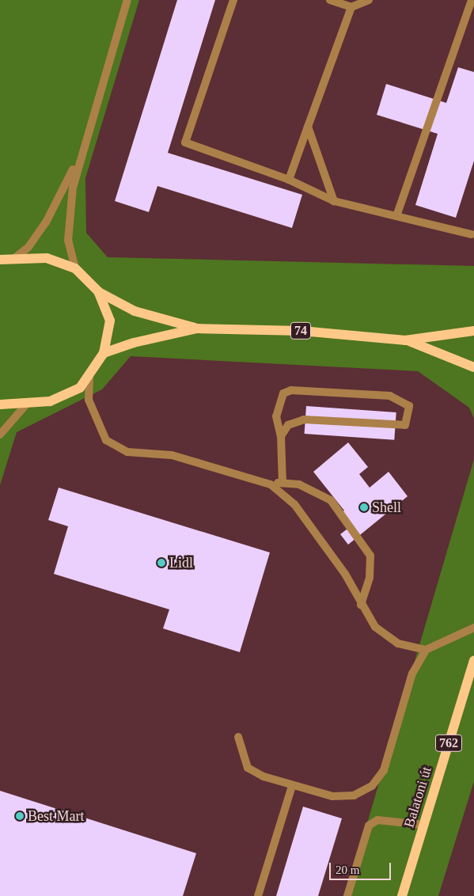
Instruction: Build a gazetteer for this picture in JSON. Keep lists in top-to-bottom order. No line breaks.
{"streets":{"main road":["74","762","Balatoni út"]},"places":["Shell","Lidl","Best Mart"],"scale_bar":"20 m"}
